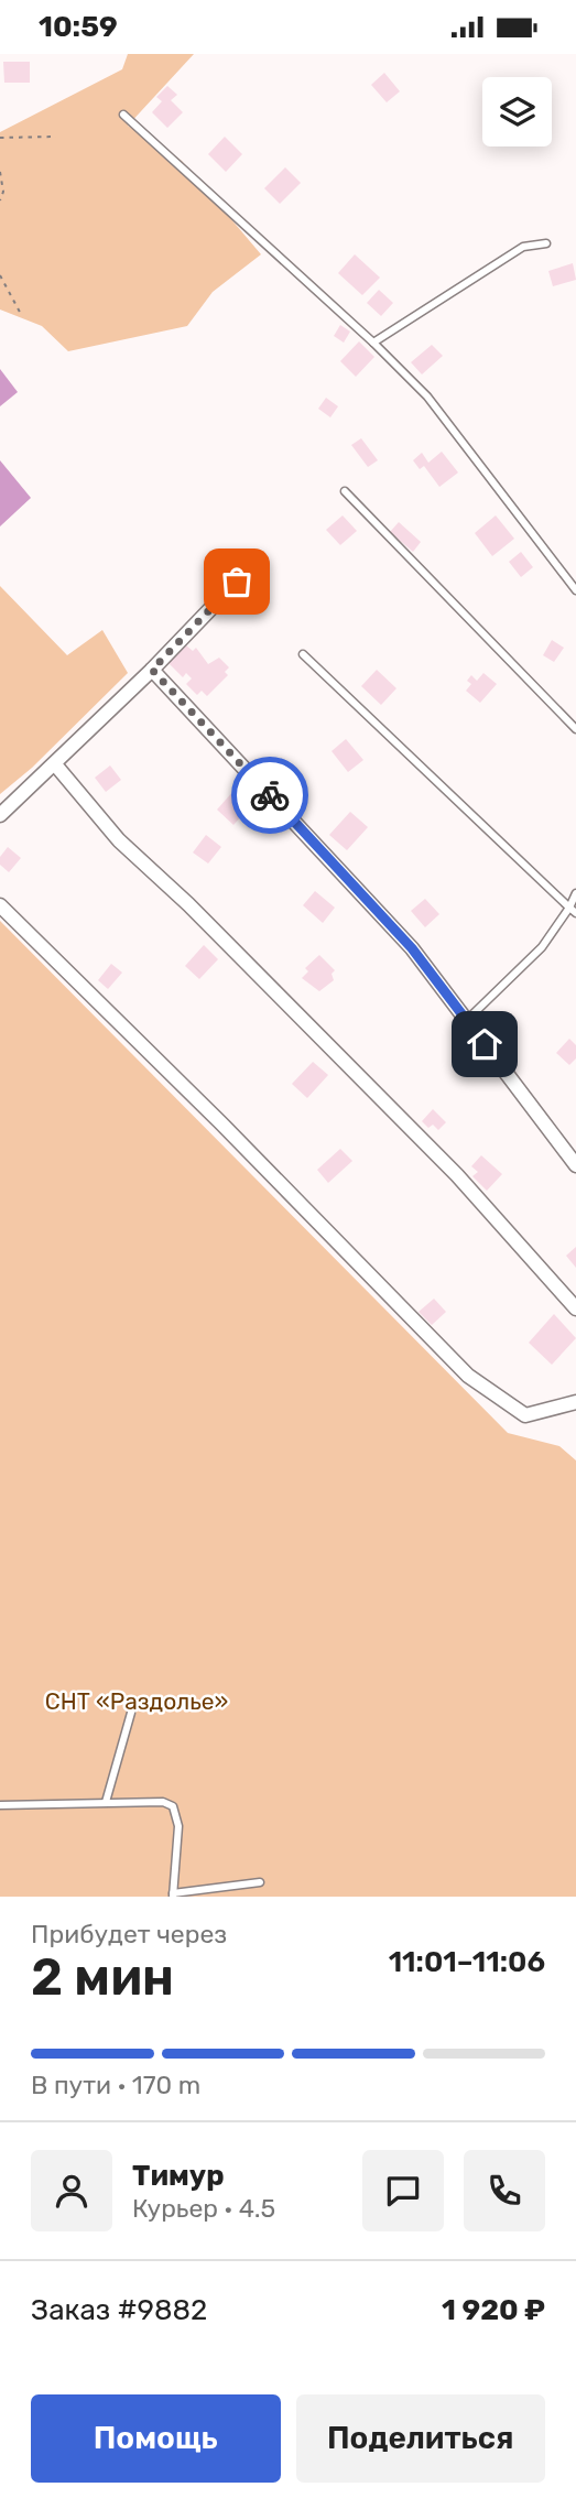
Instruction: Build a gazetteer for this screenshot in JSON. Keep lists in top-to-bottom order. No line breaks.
{"parks":["СНТ «Раздолье»"],"page":{"status":"10:59","heading":["2 мин","Прибудет через","11:01–11:06"],"panel":["Тимур","Курьер · 4.5","Заказ #9882","1 920 ₽"],"bar":"В пути · 170 m","buttons":["Помощь","Поделиться"]}}
